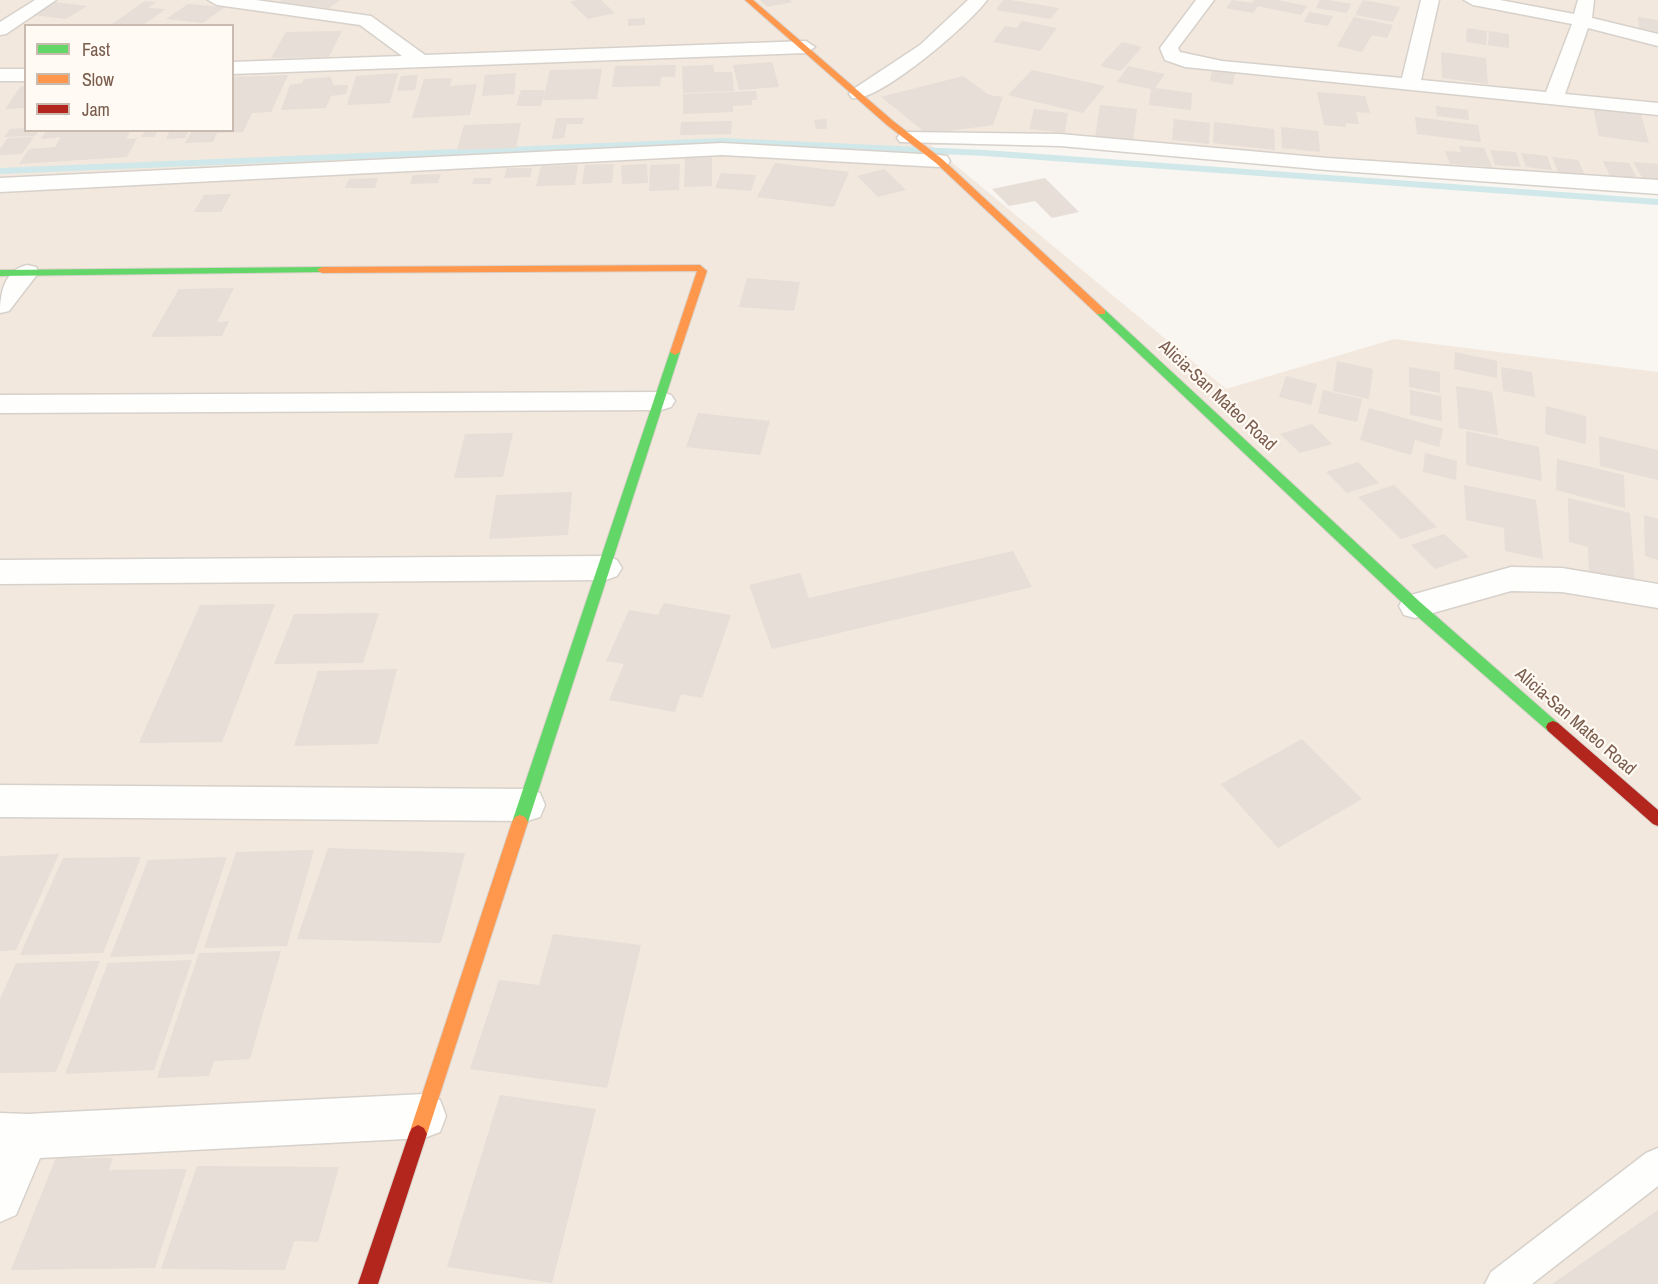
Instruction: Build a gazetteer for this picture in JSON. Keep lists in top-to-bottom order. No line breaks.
{"streets":{"street":["Alicia-San Mateo Road"]},"legend":["Fast","Slow","Jam"]}
